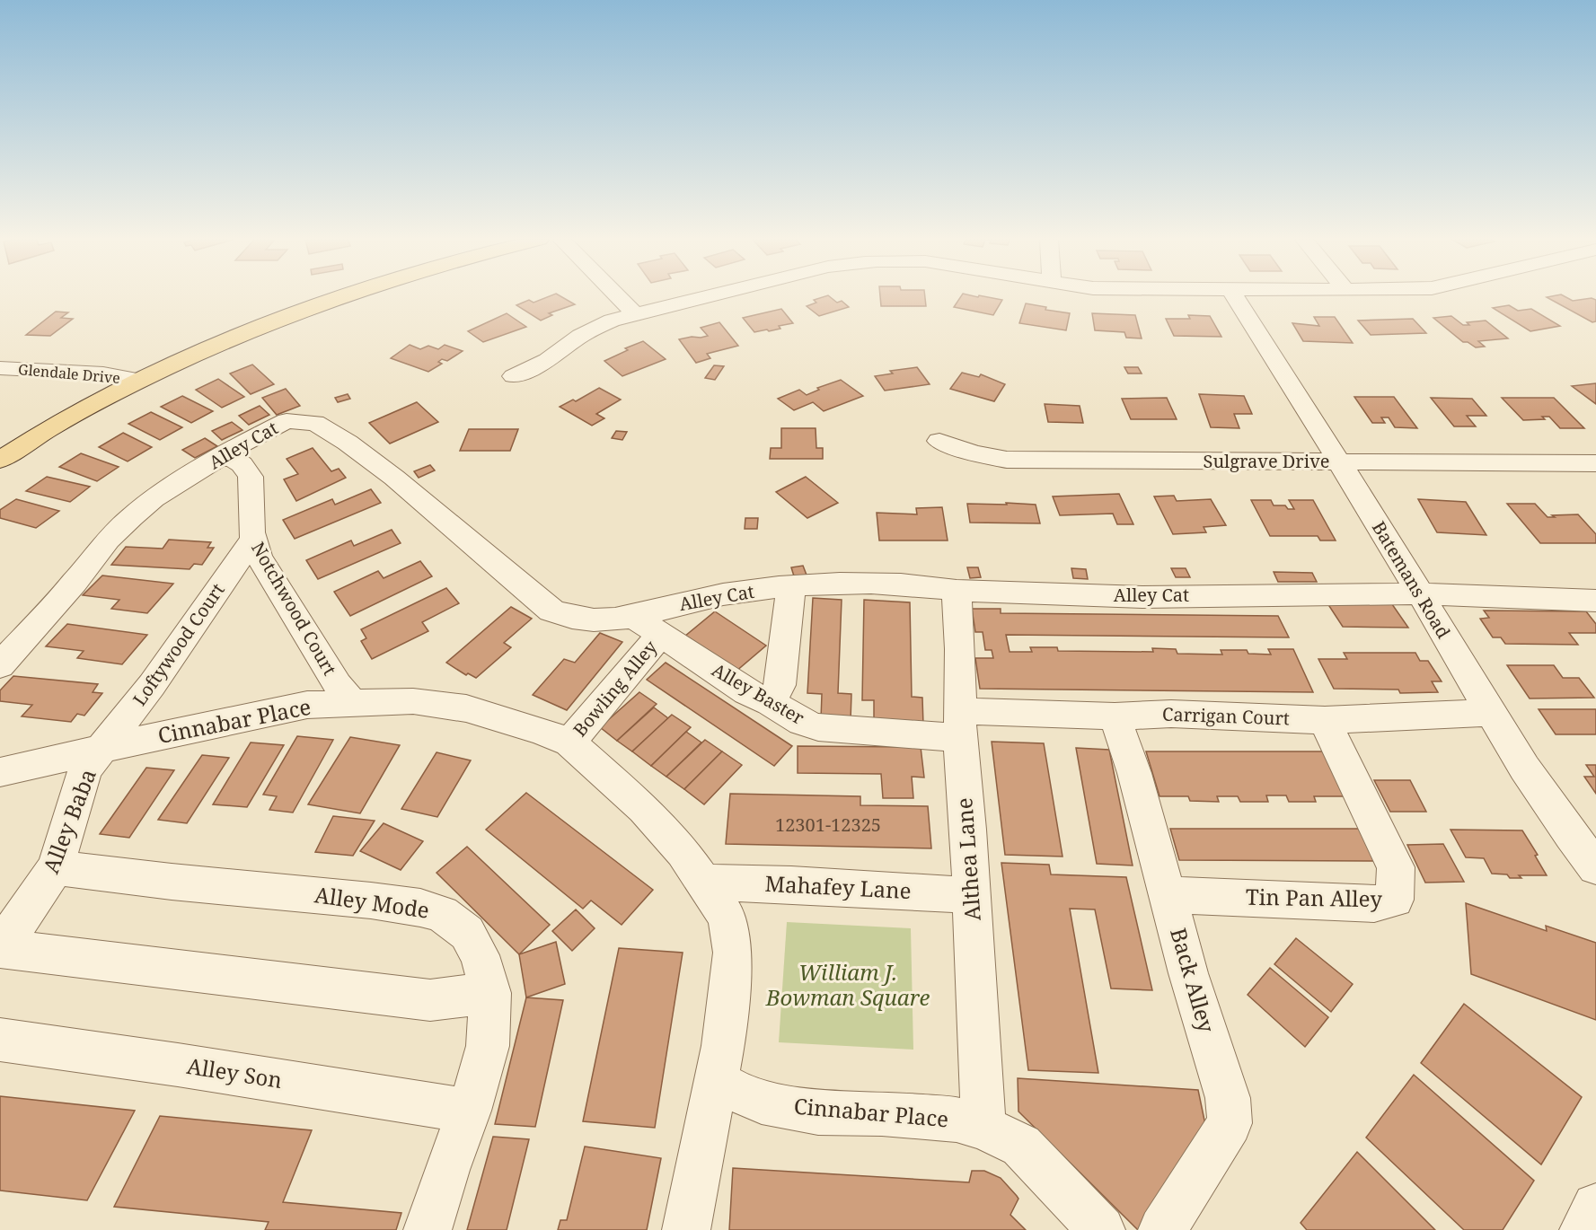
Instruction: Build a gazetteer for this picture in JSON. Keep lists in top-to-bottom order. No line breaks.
{"streets":{"street":["Glendale Drive","Alley Cat","Sulgrave Drive","Batemans Road","Notchwood Court","Loftywood Court","Bowling Alley","Alley Baster","Carrigan Court","Cinnabar Place","Alley Baba","Althea Lane","Mahafey Lane","Tin Pan Alley","Alley Mode","Back Alley","Alley Son"]},"crossings":[["Alley Cat","Batemans Road"],["Alley Cat","Notchwood Court"],["Alley Cat","Alley Baster"],["Alley Cat","Althea Lane"],["Sulgrave Drive","Batemans Road"],["Batemans Road","Carrigan Court"],["Notchwood Court","Loftywood Court"],["Notchwood Court","Cinnabar Place"],["Loftywood Court","Cinnabar Place"],["Loftywood Court","Alley Baba"],["Bowling Alley","Alley Baster"],["Bowling Alley","Cinnabar Place"],["Alley Baster","Carrigan Court"],["Alley Baster","Althea Lane"],["Carrigan Court","Althea Lane"],["Carrigan Court","Tin Pan Alley"],["Carrigan Court","Back Alley"],["Cinnabar Place","Alley Baba"],["Cinnabar Place","Althea Lane"],["Cinnabar Place","Mahafey Lane"],["Alley Baba","Alley Mode"],["Althea Lane","Mahafey Lane"],["Tin Pan Alley","Back Alley"],["Alley Mode","Alley Son"]],"parks":["William J. Bowman Square"],"house_numbers":["12301-12325"]}
